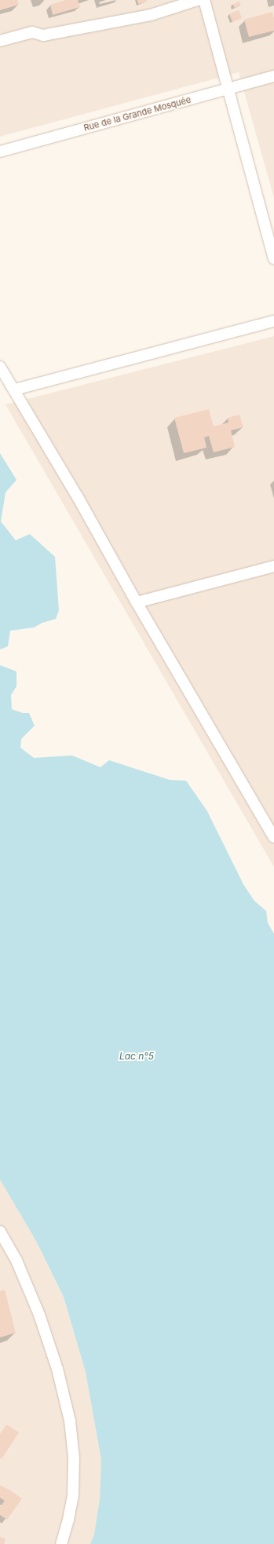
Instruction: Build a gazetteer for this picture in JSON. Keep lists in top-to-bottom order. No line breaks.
{"streets":{"street":["Rue de la Grande Mosquée"]},"water":["Lac n°5"]}
